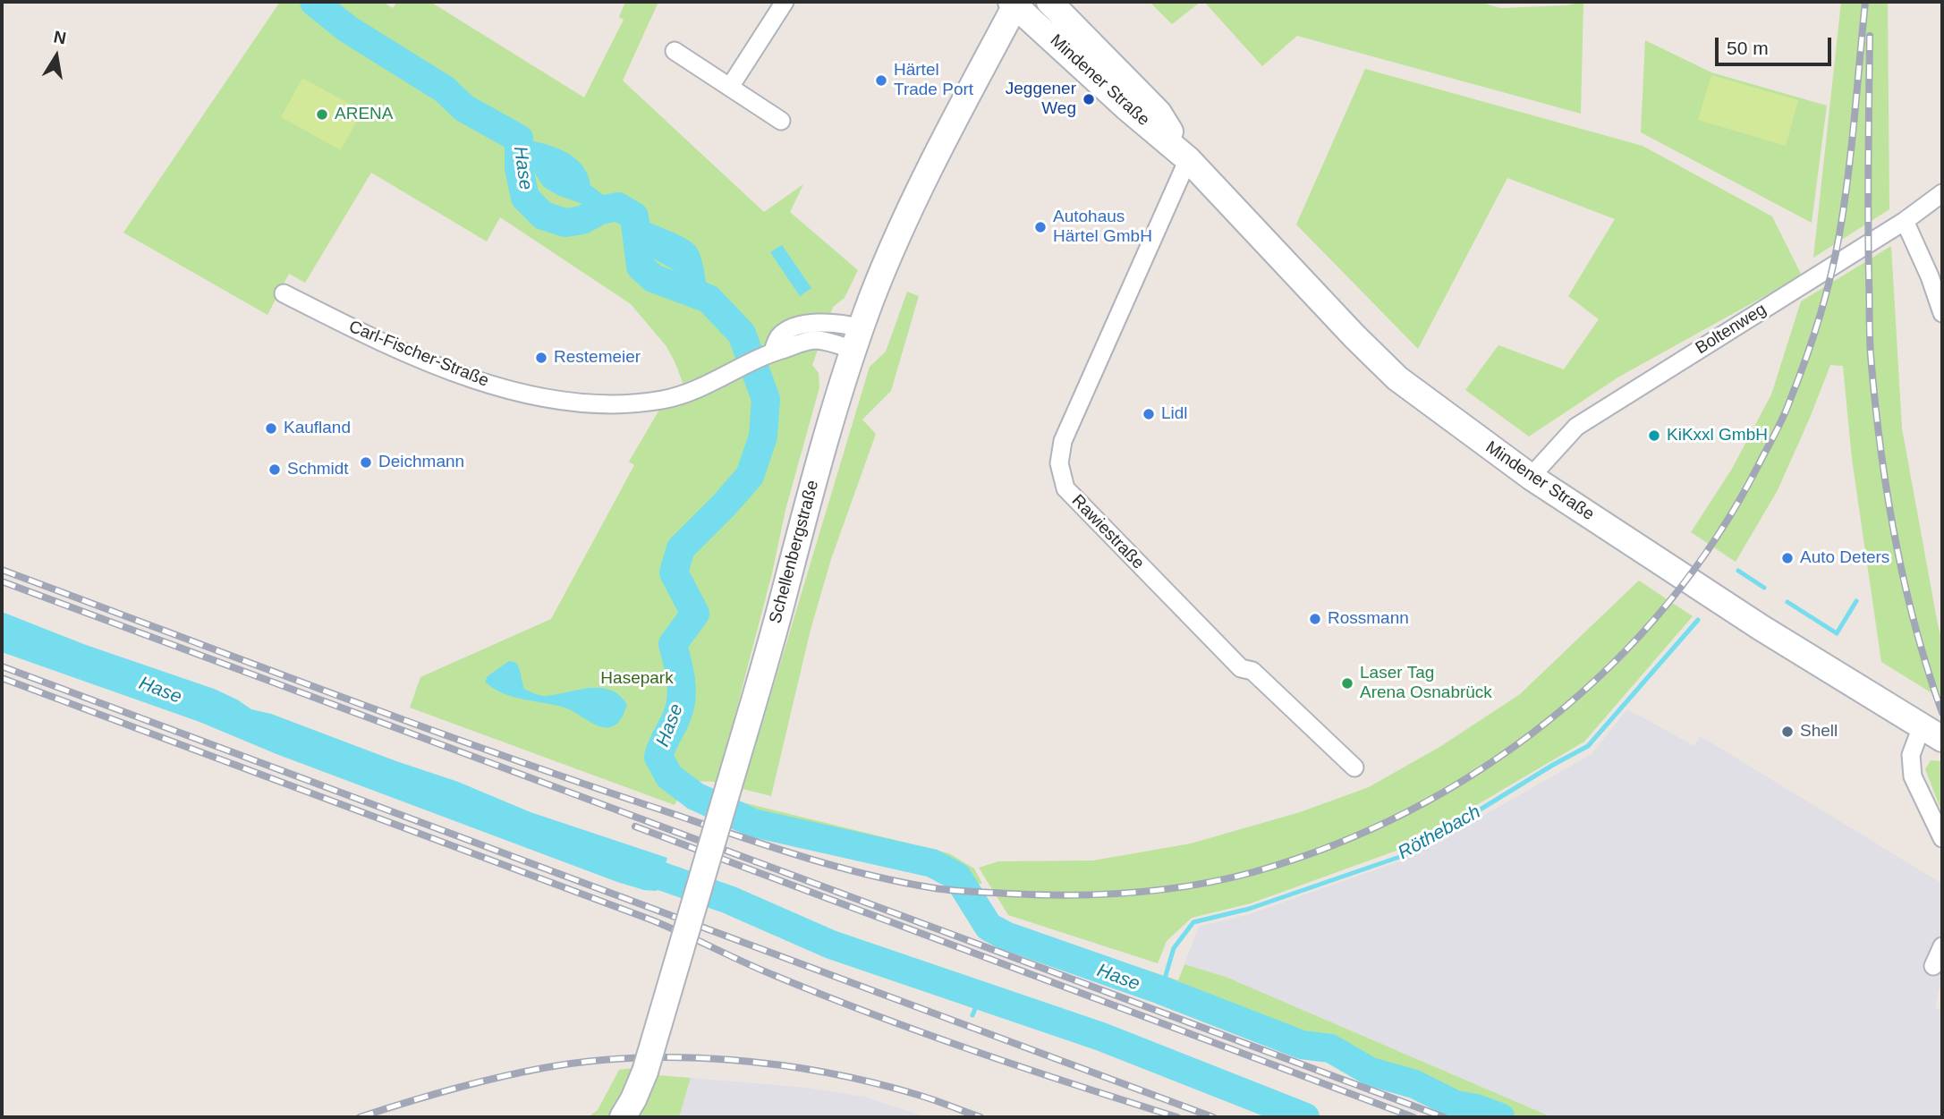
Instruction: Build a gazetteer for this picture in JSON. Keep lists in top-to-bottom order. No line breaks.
{"streets":{"main road":["Mindener Straße","Schellenbergstraße"],"street":["Boltenweg","Carl-Fischer-Straße","Rawiestraße"]},"crossings":[["Mindener Straße","Boltenweg"],["Mindener Straße","Rawiestraße"],["Mindener Straße","Schellenbergstraße"],["Carl-Fischer-Straße","Schellenbergstraße"]],"water":["Hase","Röthebach"],"parks":["Hasepark"],"places":["Härtel Trade Port","Jeggener Weg","ARENA","Autohaus Härtel GmbH","Restemeier","Lidl","Kaufland","KiKxxl GmbH","Deichmann","Schmidt","Auto Deters","Rossmann","Laser Tag Arena Osnabrück","Shell"],"scale_bar":"50 m","north":"top"}
